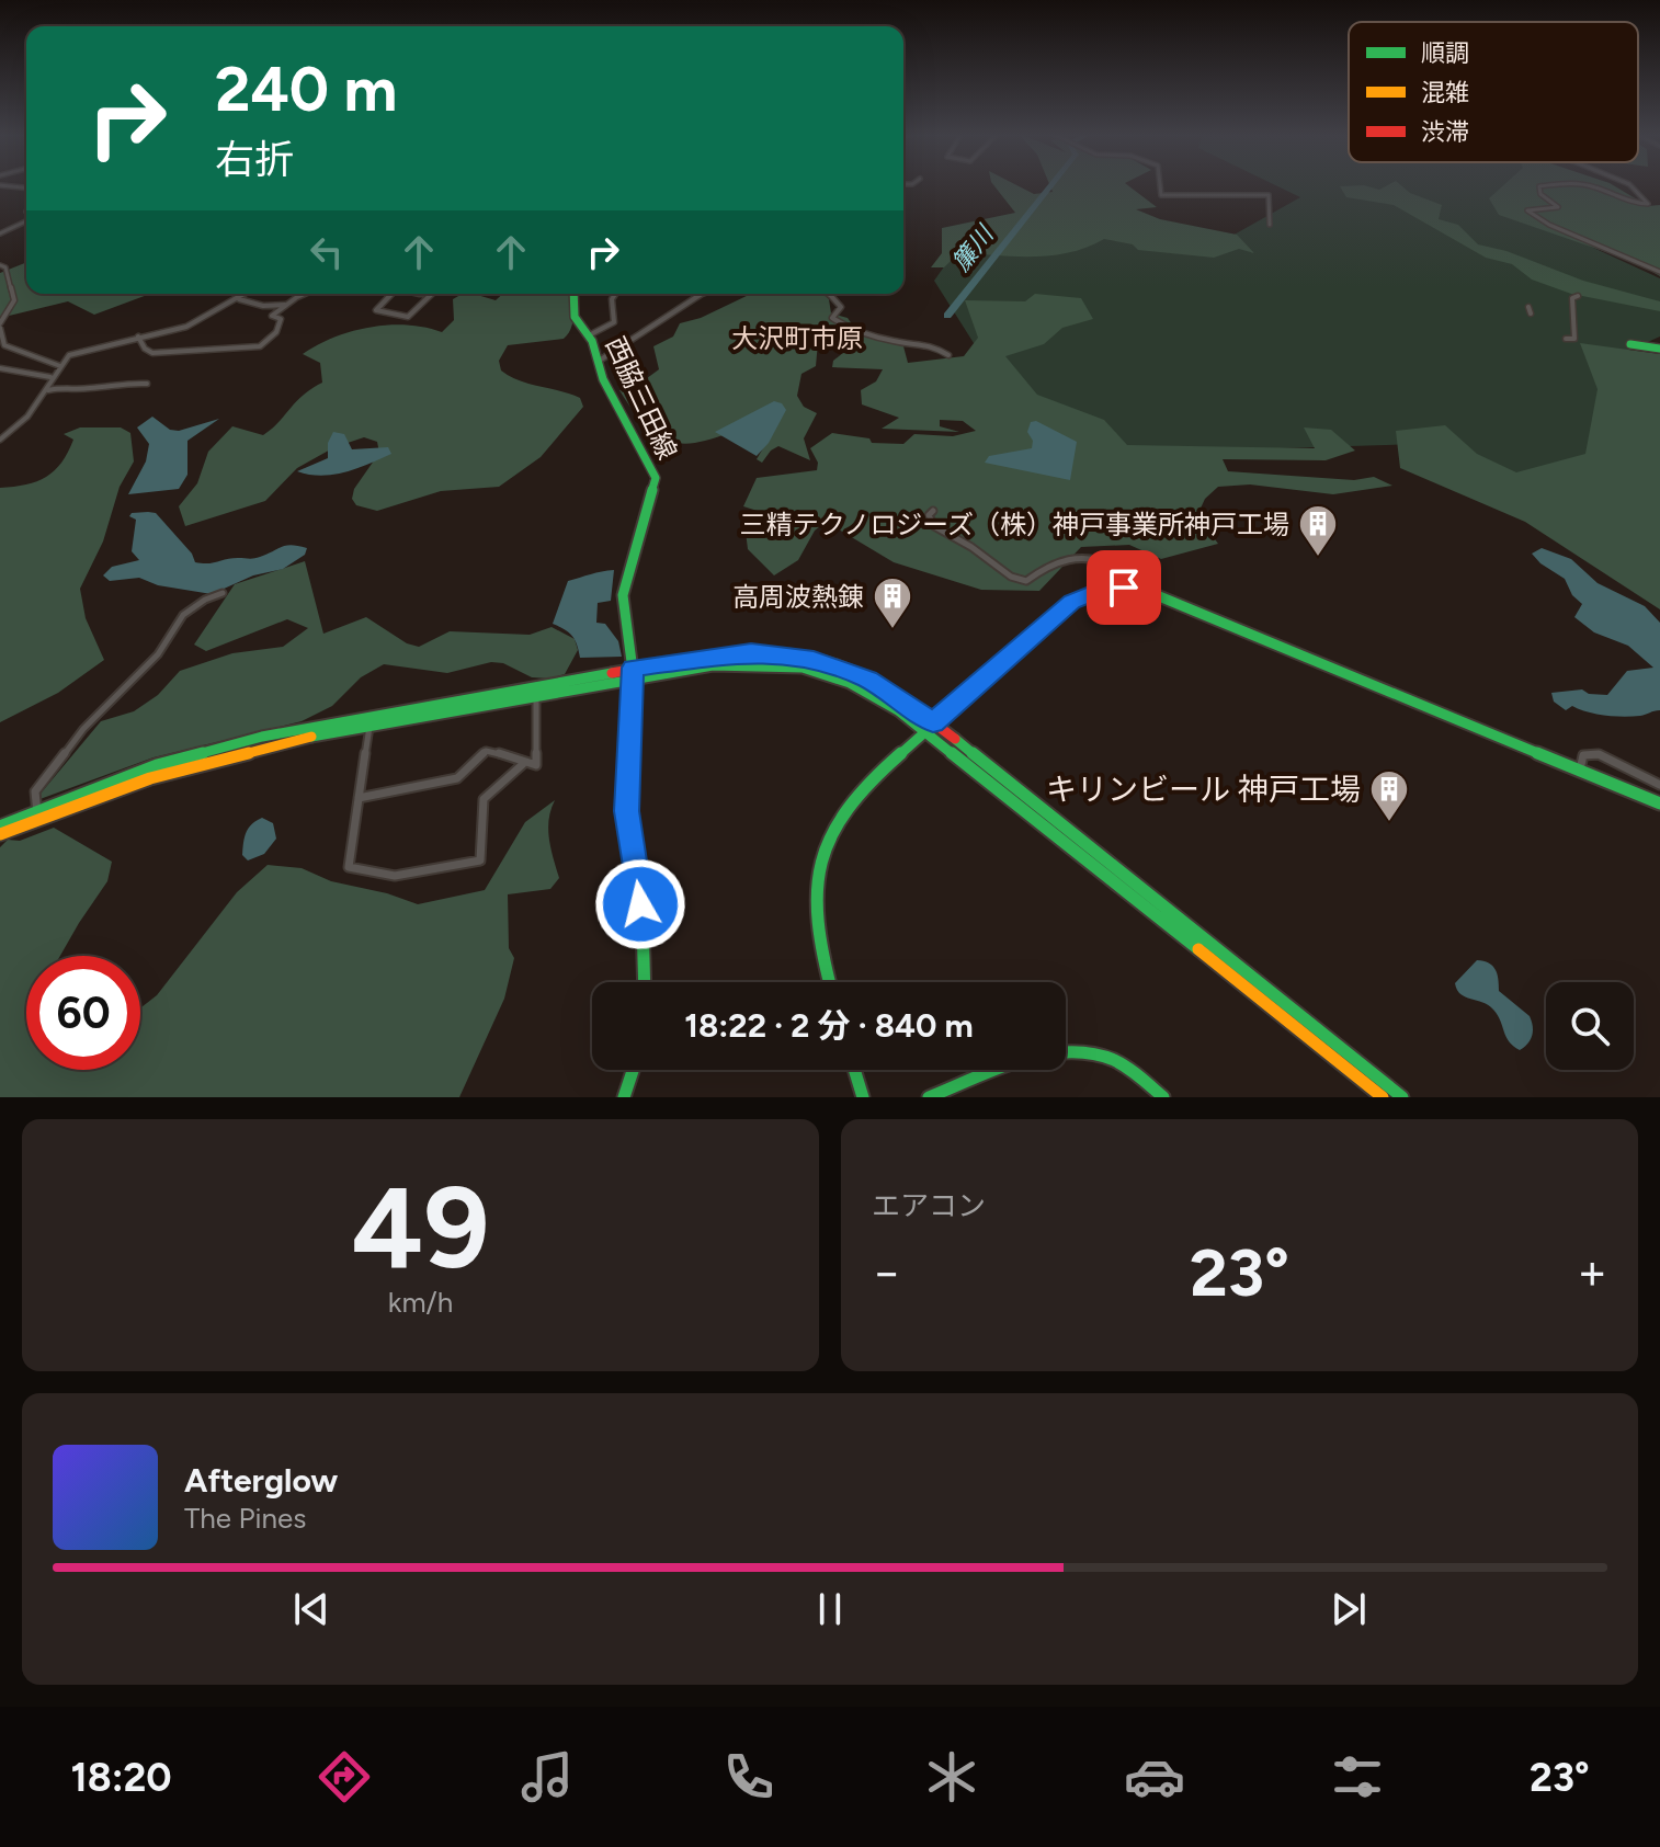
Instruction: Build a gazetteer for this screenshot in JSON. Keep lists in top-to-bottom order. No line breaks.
{"streets":{"street":["西脇三田線"]},"districts":["大沢町市原"],"water":["簾川"],"places":{"building":["三精テクノロジーズ（株）神戸事業所神戸工場","高周波熱錬","キリンビール 神戸工場"]},"legend":["順調","混雑","渋滞"],"page":{"turn":["240 m","右折"],"limit":"60","trip":"18:22 · 2 分 · 840 m","tile":[["49","km/h"],"エアコン"],"heat":["−","23°","+"],"song":["Afterglow","The Pines"],"tabs":["18:20","23°"]}}
